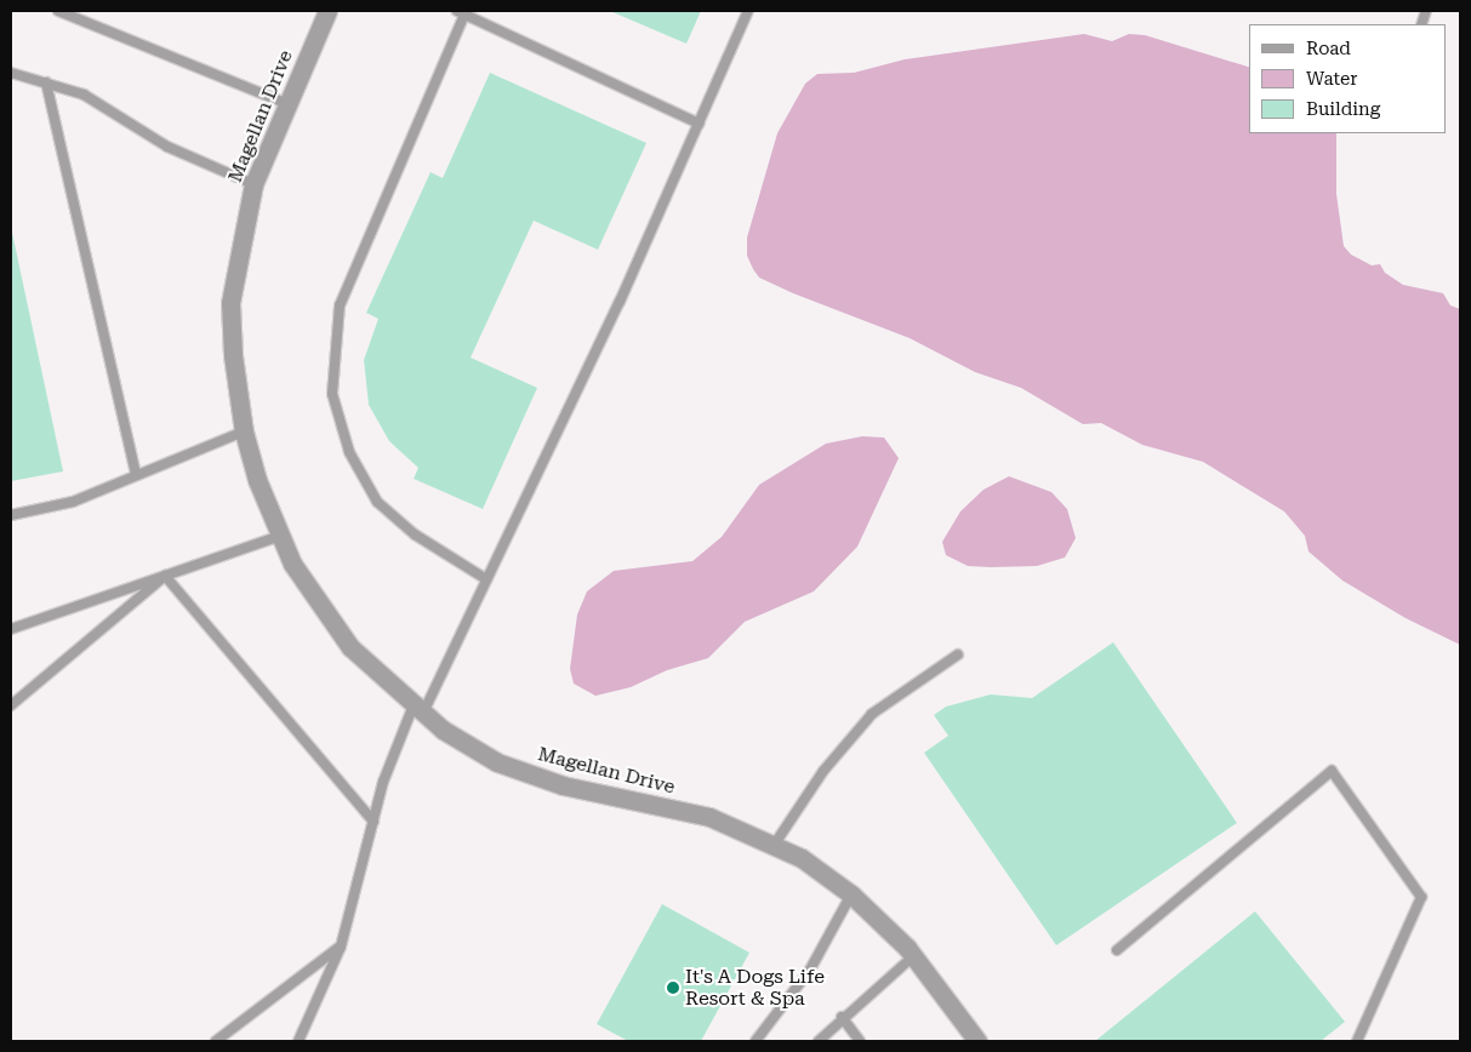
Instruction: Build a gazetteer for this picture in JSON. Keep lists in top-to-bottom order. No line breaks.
{"streets":{"street":["Magellan Drive"]},"places":["It's A Dogs Life Resort & Spa"],"legend":["Road","Water","Building"]}
